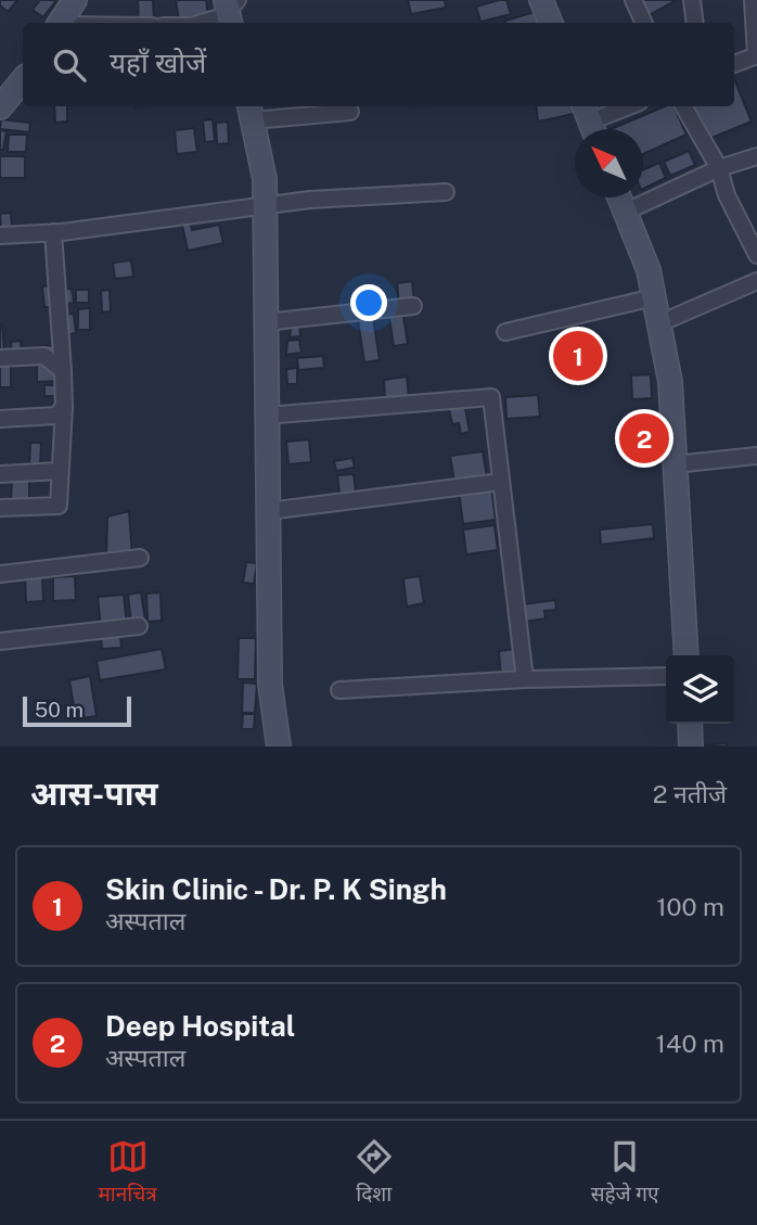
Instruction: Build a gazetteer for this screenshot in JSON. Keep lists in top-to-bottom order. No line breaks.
{"scale_bar":"50 m","north":"top left","page":{"search":"यहाँ खोजें","pins":["1","2"],"scale":"50 m","heading":["आस-पास","2 नतीजे"],"list":[{"mark":"1","name":"Skin Clinic - Dr. P. K Singh","note":"अस्पताल","value":"100 m"},{"mark":"2","name":"Deep Hospital","note":"अस्पताल","value":"140 m"}],"nav":["मानचित्र","दिशा","सहेजे गए"]}}
